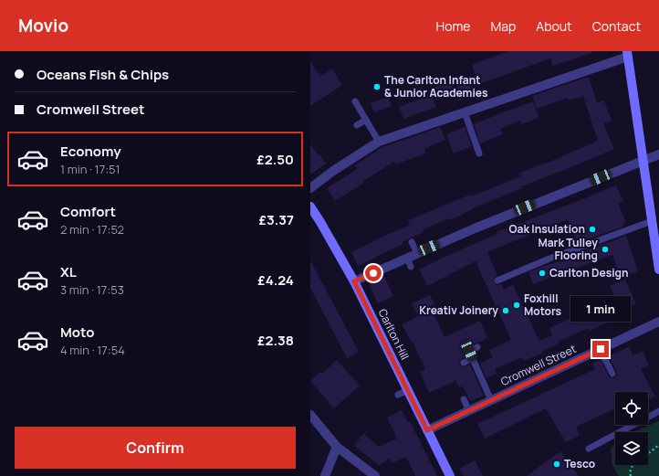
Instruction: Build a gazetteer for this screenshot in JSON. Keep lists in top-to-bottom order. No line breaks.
{"streets":{"main road":["Carlton Hill"],"street":["Cromwell Street"]},"crossings":[["Carlton Hill","Cromwell Street"]],"places":["The Carlton Infant & Junior Academies","Oak Insulation","Mark Tulley Flooring","Carlton Design","Foxhill Motors","Kreativ Joinery","Tesco"],"page":{"header":"Movio","nav":["Home","Map","About","Contact"],"banner":["Oceans Fish & Chips","Cromwell Street"],"list":[{"name":"Economy","note":"1 min · 17:51","value":"£2.50"},{"name":"Comfort","note":"2 min · 17:52","value":"£3.37"},{"name":"XL","note":"3 min · 17:53","value":"£4.24"},{"name":"Moto","note":"4 min · 17:54","value":"£2.38"}],"bubble":"1 min","buttons":"Confirm"}}
